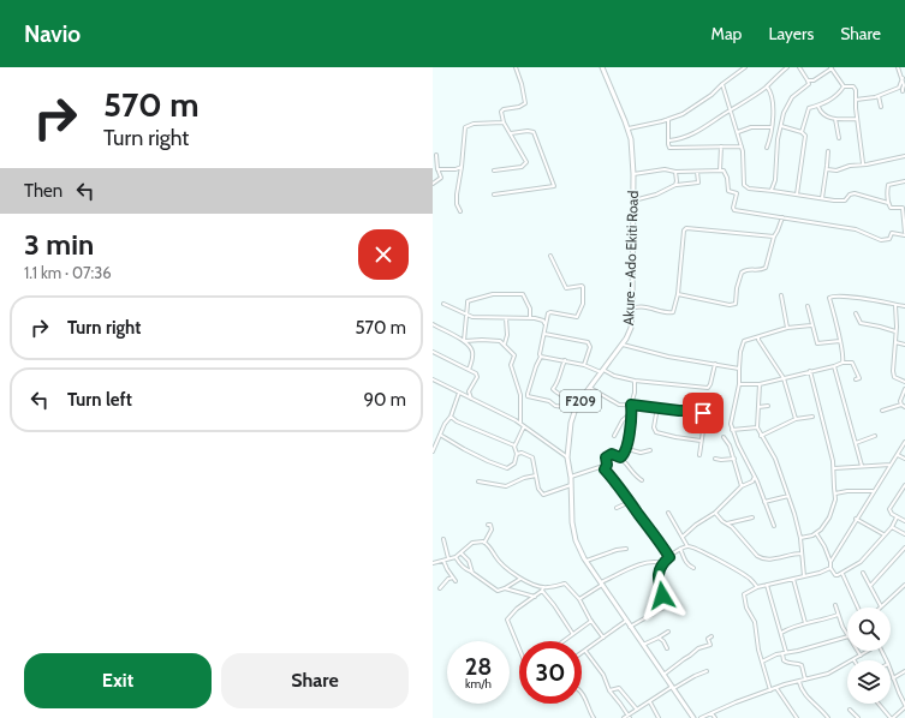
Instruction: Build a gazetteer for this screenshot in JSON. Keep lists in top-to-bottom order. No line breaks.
{"streets":{"main road":["Akure - Ado Ekiti Road","F209"]},"page":{"header":"Navio","nav":["Map","Layers","Share"],"turn":["570 m","Turn right"],"then":"Then","heading":["3 min","1.1 km · 07:36"],"list":[{"name":"Turn right","value":"570 m"},{"name":"Turn left","value":"90 m"}],"speed":"28 km/h","limit":"30","buttons":["Exit","Share"]}}
